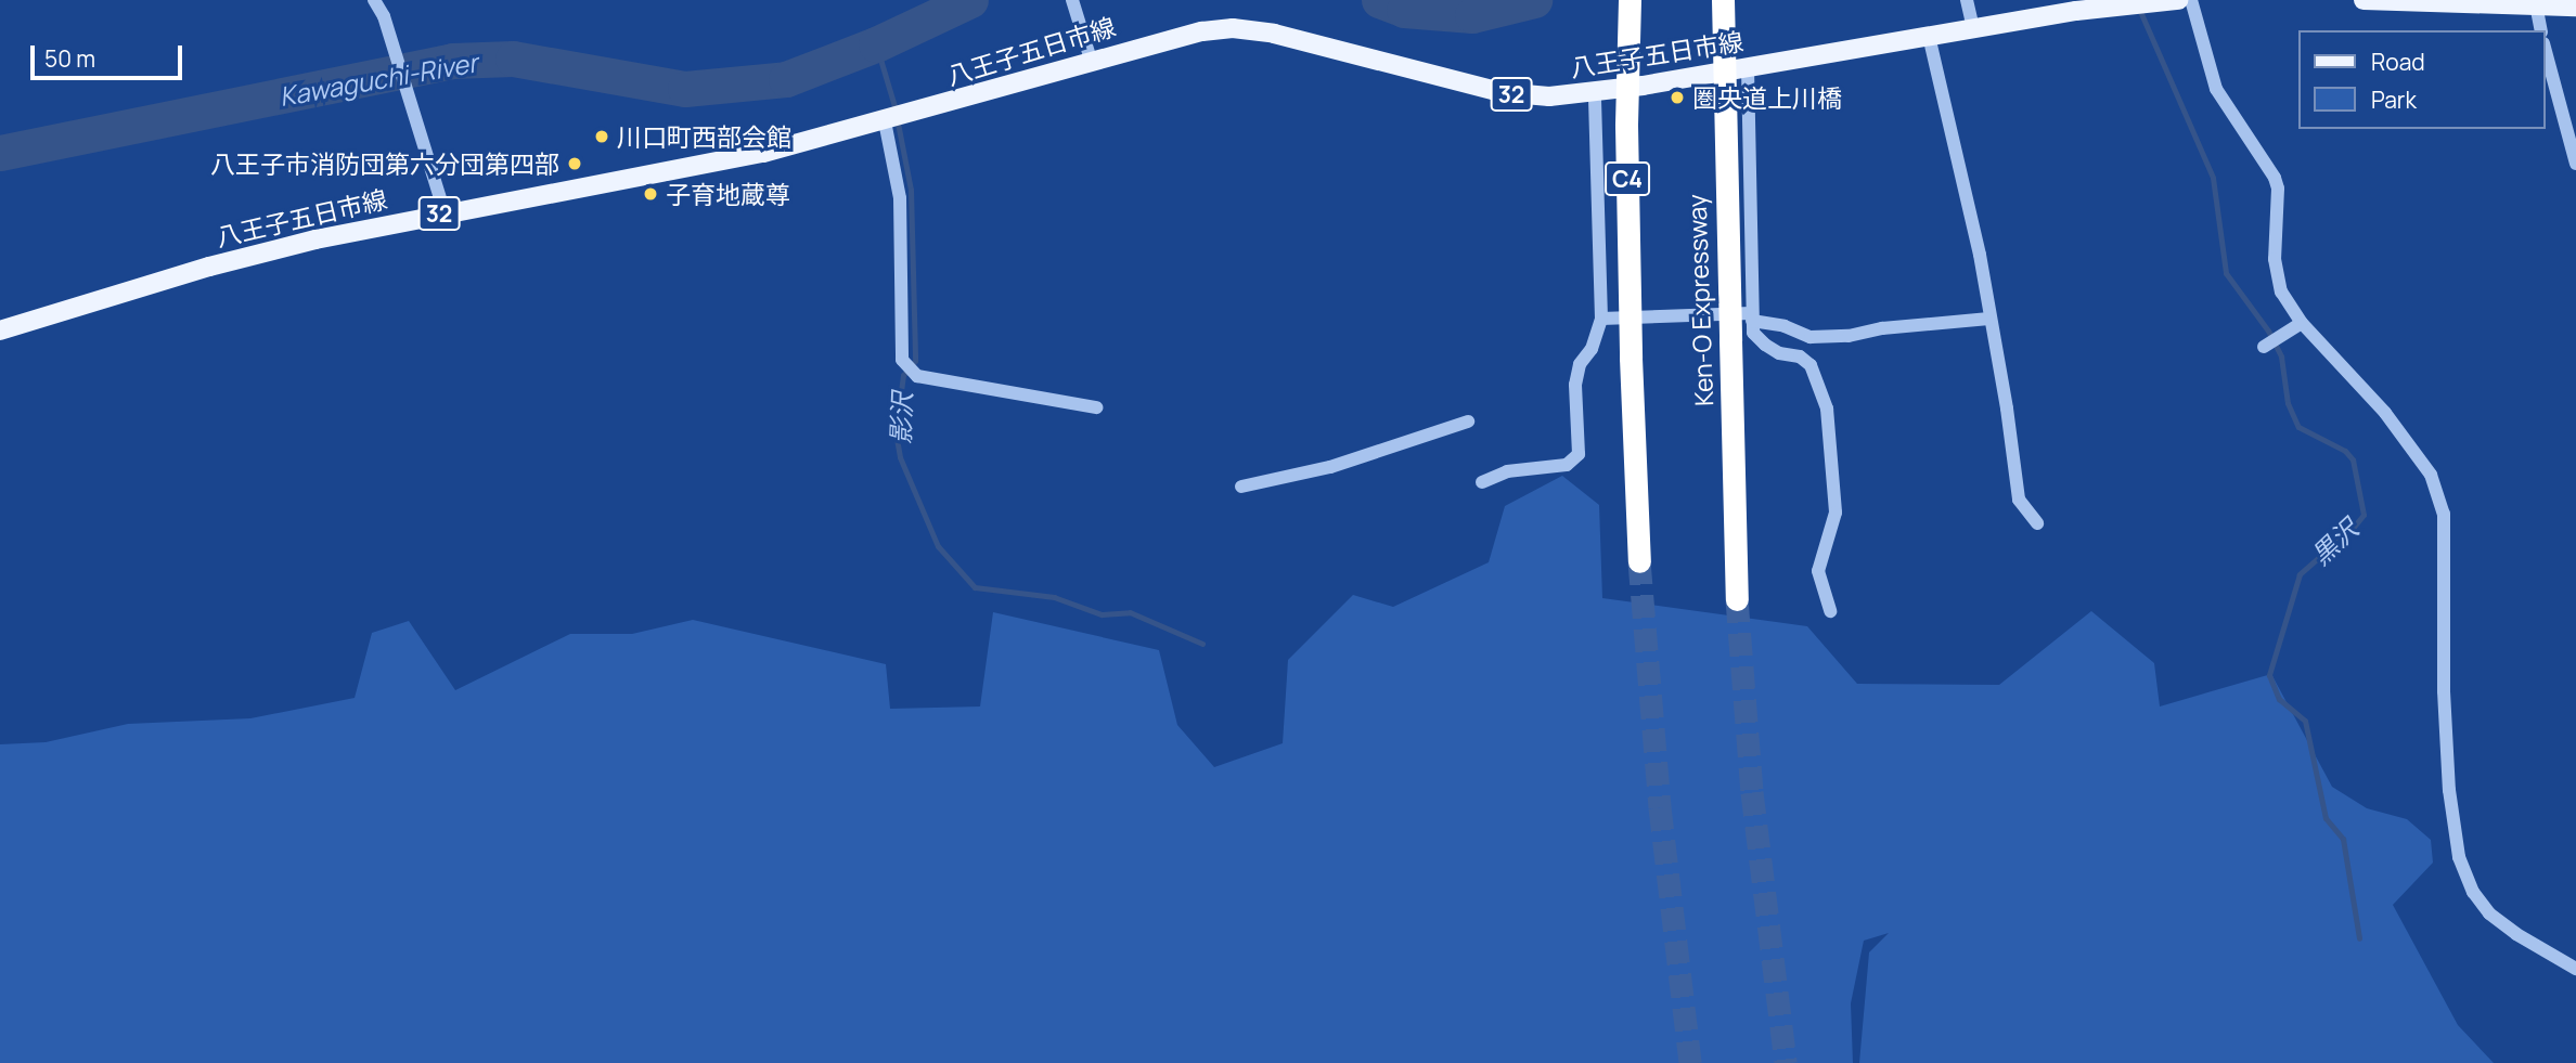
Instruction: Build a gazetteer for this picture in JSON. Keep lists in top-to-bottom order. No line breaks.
{"streets":{"highway":["C4","Ken-O Expressway"],"main road":["八王子五日市線","32"]},"water":["Kawaguchi-River","影沢","黒沢"],"places":["圏央道上川橋","川口町西部会館","八王子市消防団第六分団第四部","子育地蔵尊"],"legend":["Road","Park"],"scale_bar":"50 m"}
